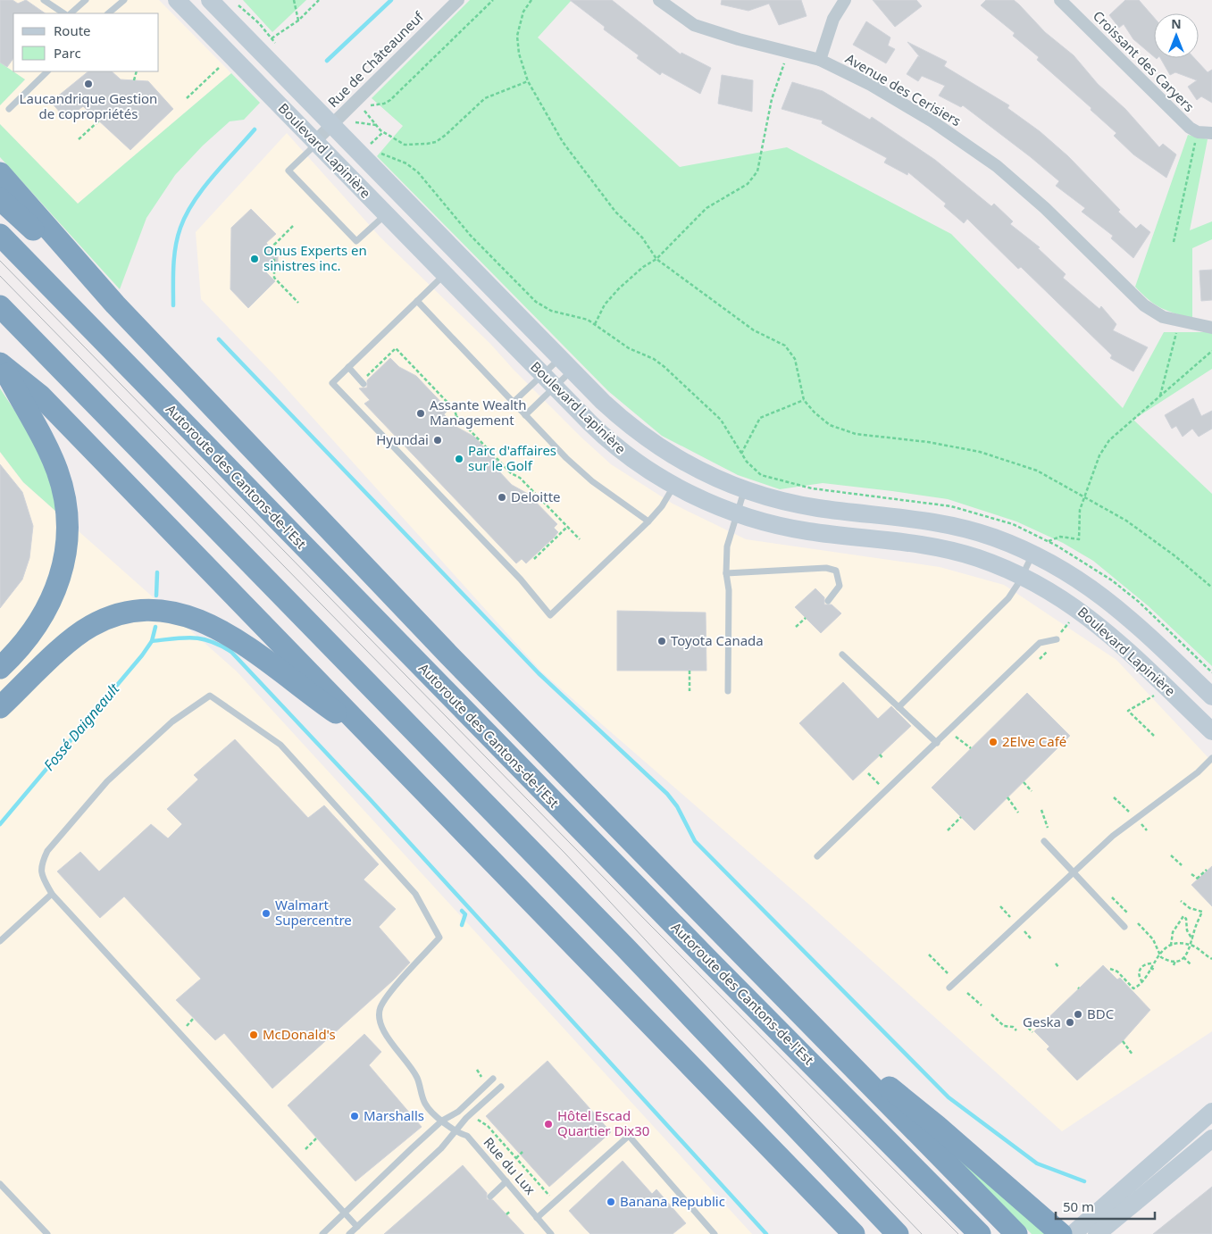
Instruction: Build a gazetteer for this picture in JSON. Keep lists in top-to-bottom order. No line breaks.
{"streets":{"highway":["Autoroute des Cantons-de-l'Est"],"main road":["Boulevard Lapinière"],"street":["Rue de Châteauneuf","Croissant des Caryers","Avenue des Cerisiers"],"lane":["Rue du Lux"]},"crossings":[["Rue de Châteauneuf","Boulevard Lapinière"]],"water":["Fossé Daigneault"],"places":["Laucandrique Gestion de copropriétés","Onus Experts en sinistres inc.","Assante Wealth Management","Hyundai","Parc d'affaires sur le Golf","Deloitte","Toyota Canada","2Elve Café","Walmart Supercentre","BDC","Geska","McDonald's","Marshalls","Hôtel Escad Quartier Dix30","Banana Republic"],"legend":["Route","Parc"],"scale_bar":"50 m","north":"top"}
